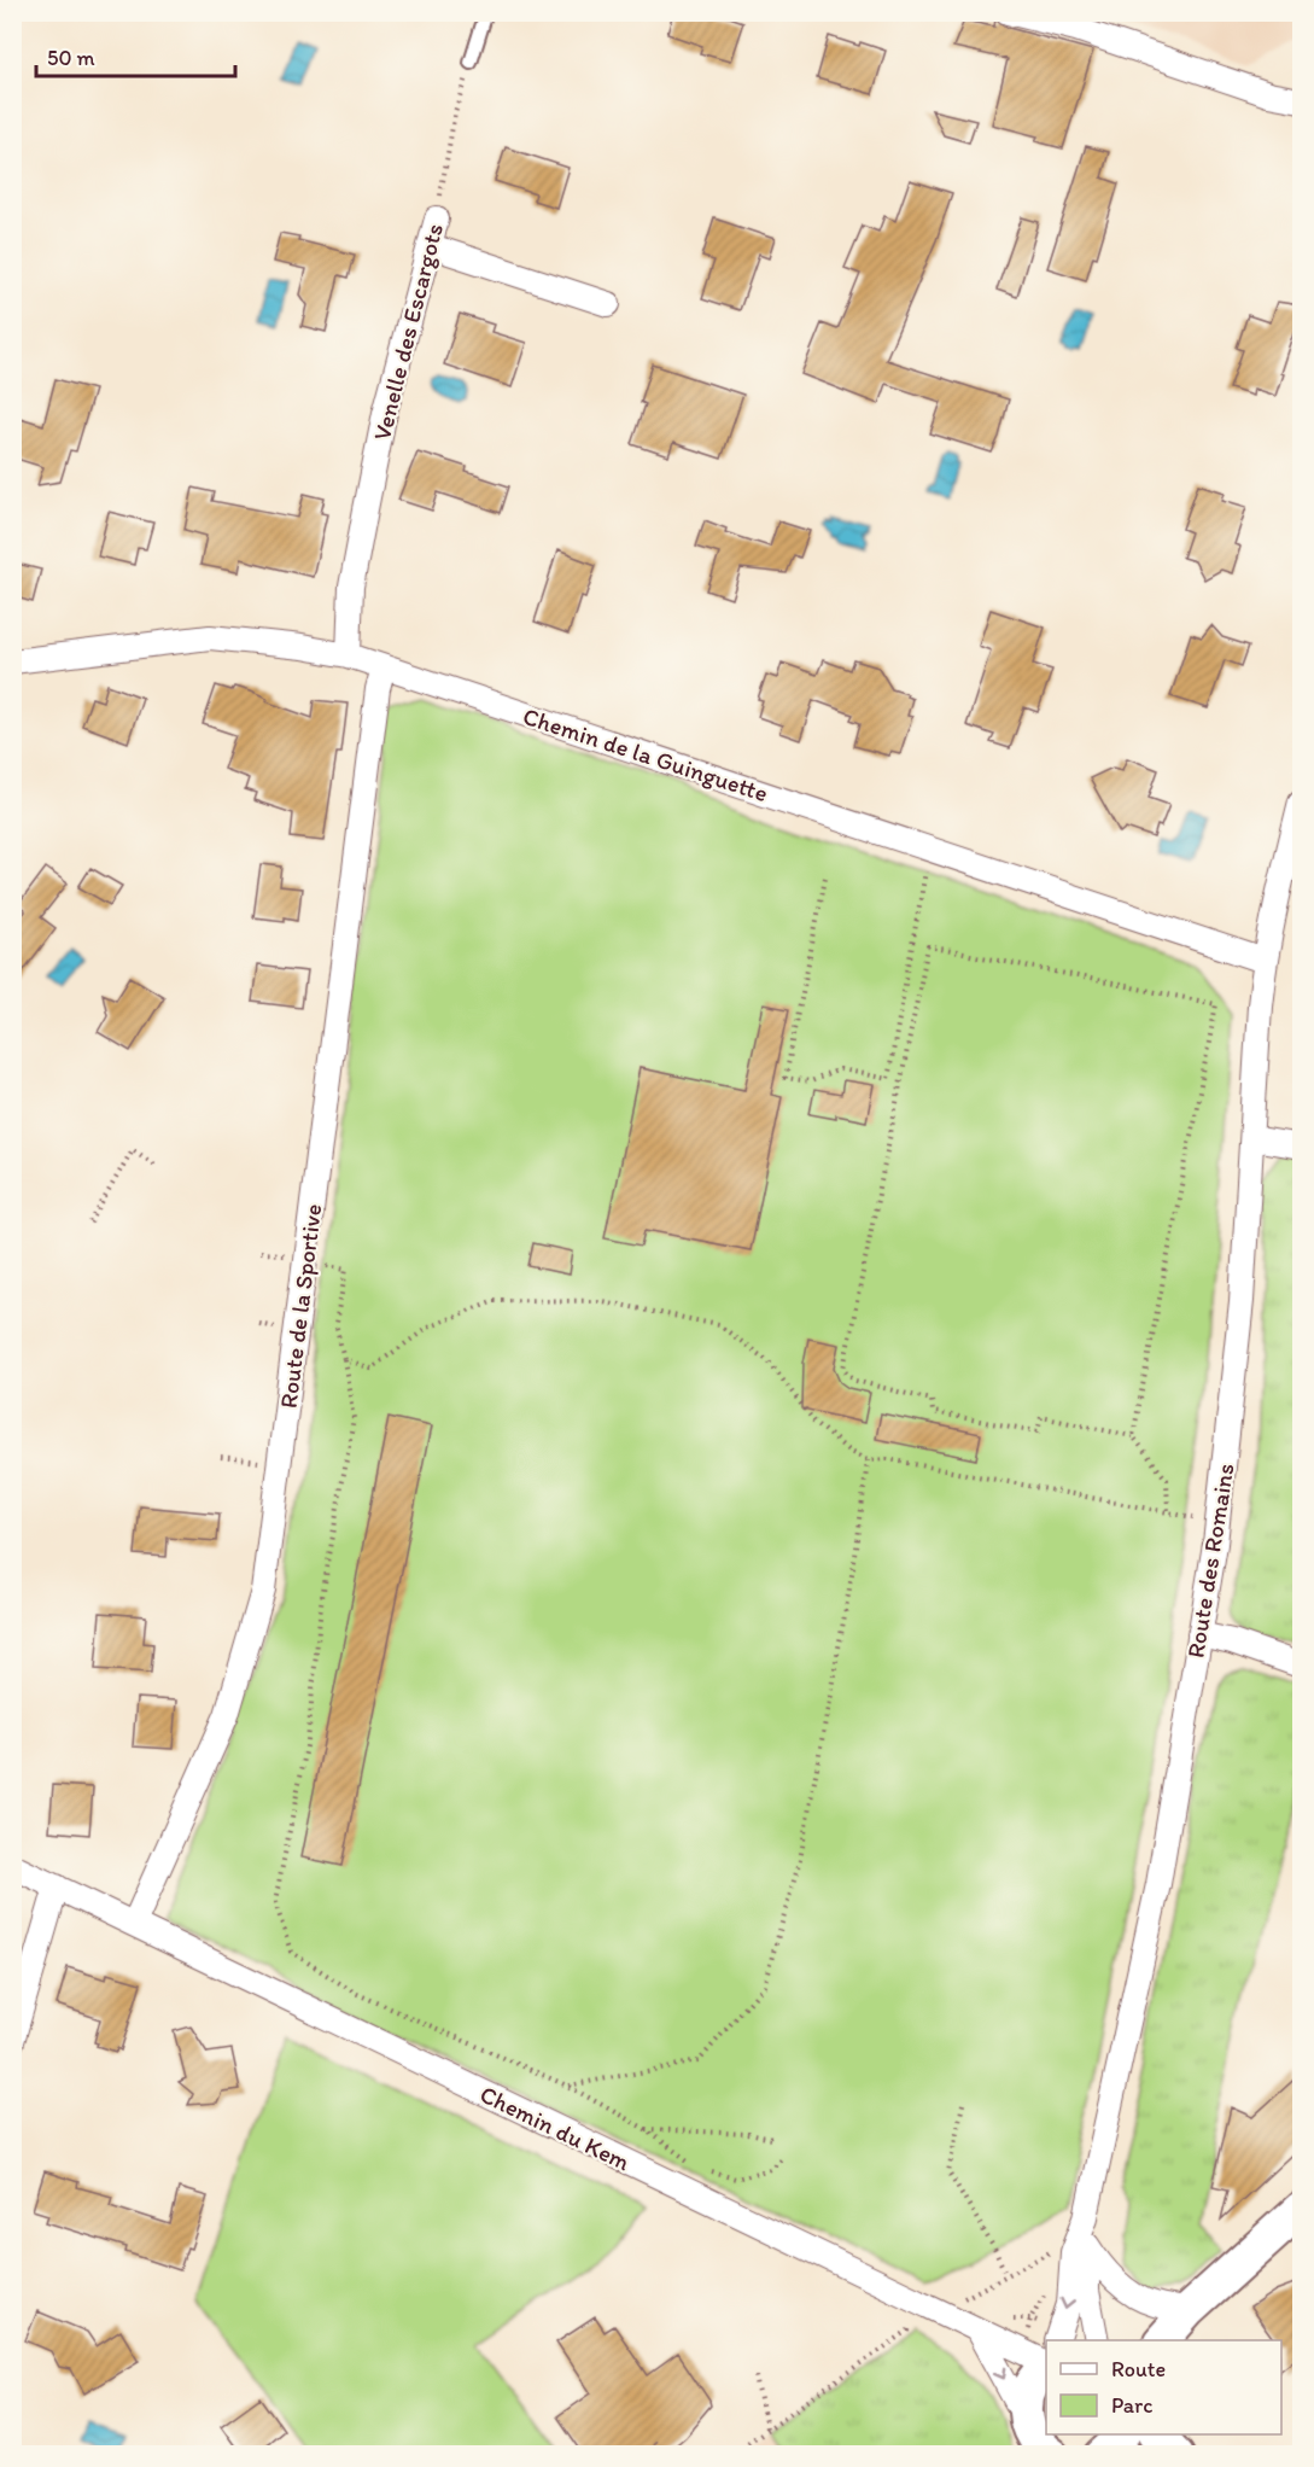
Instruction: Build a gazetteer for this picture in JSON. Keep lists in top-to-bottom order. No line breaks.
{"streets":{"street":["Venelle des Escargots","Chemin de la Guinguette","Route de la Sportive","Route des Romains","Chemin du Kem"]},"crossings":[["Venelle des Escargots","Chemin de la Guinguette"],["Chemin de la Guinguette","Route de la Sportive"],["Chemin de la Guinguette","Route des Romains"],["Route de la Sportive","Chemin du Kem"]],"legend":["Route","Parc"],"scale_bar":"50 m"}
